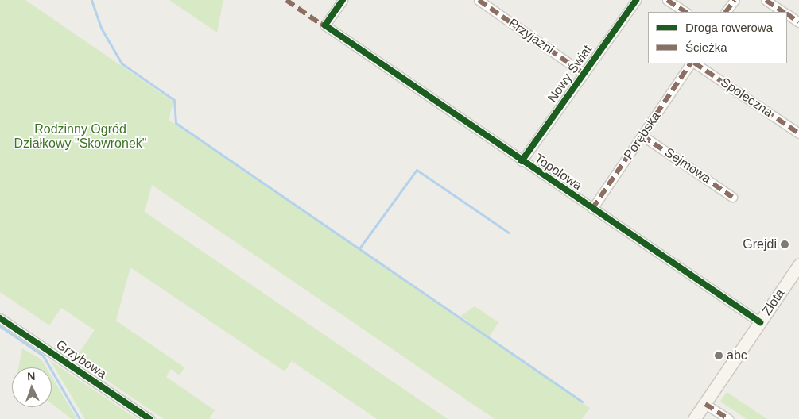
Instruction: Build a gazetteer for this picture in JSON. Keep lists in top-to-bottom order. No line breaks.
{"streets":{"street":["Przyjaźni","Nowy Świat","Społeczna","Porębska","Sejmowa","Topolowa","Złota","Grzybowa"]},"crossings":[["Przyjaźni","Nowy Świat"],["Nowy Świat","Topolowa"],["Porębska","Sejmowa"],["Porębska","Topolowa"],["Topolowa","Złota"]],"parks":["Rodzinny Ogród Działkowy \"Skowronek\""],"places":["Grejdi","abc"],"legend":["Droga rowerowa","Ścieżka"],"north":"top"}
